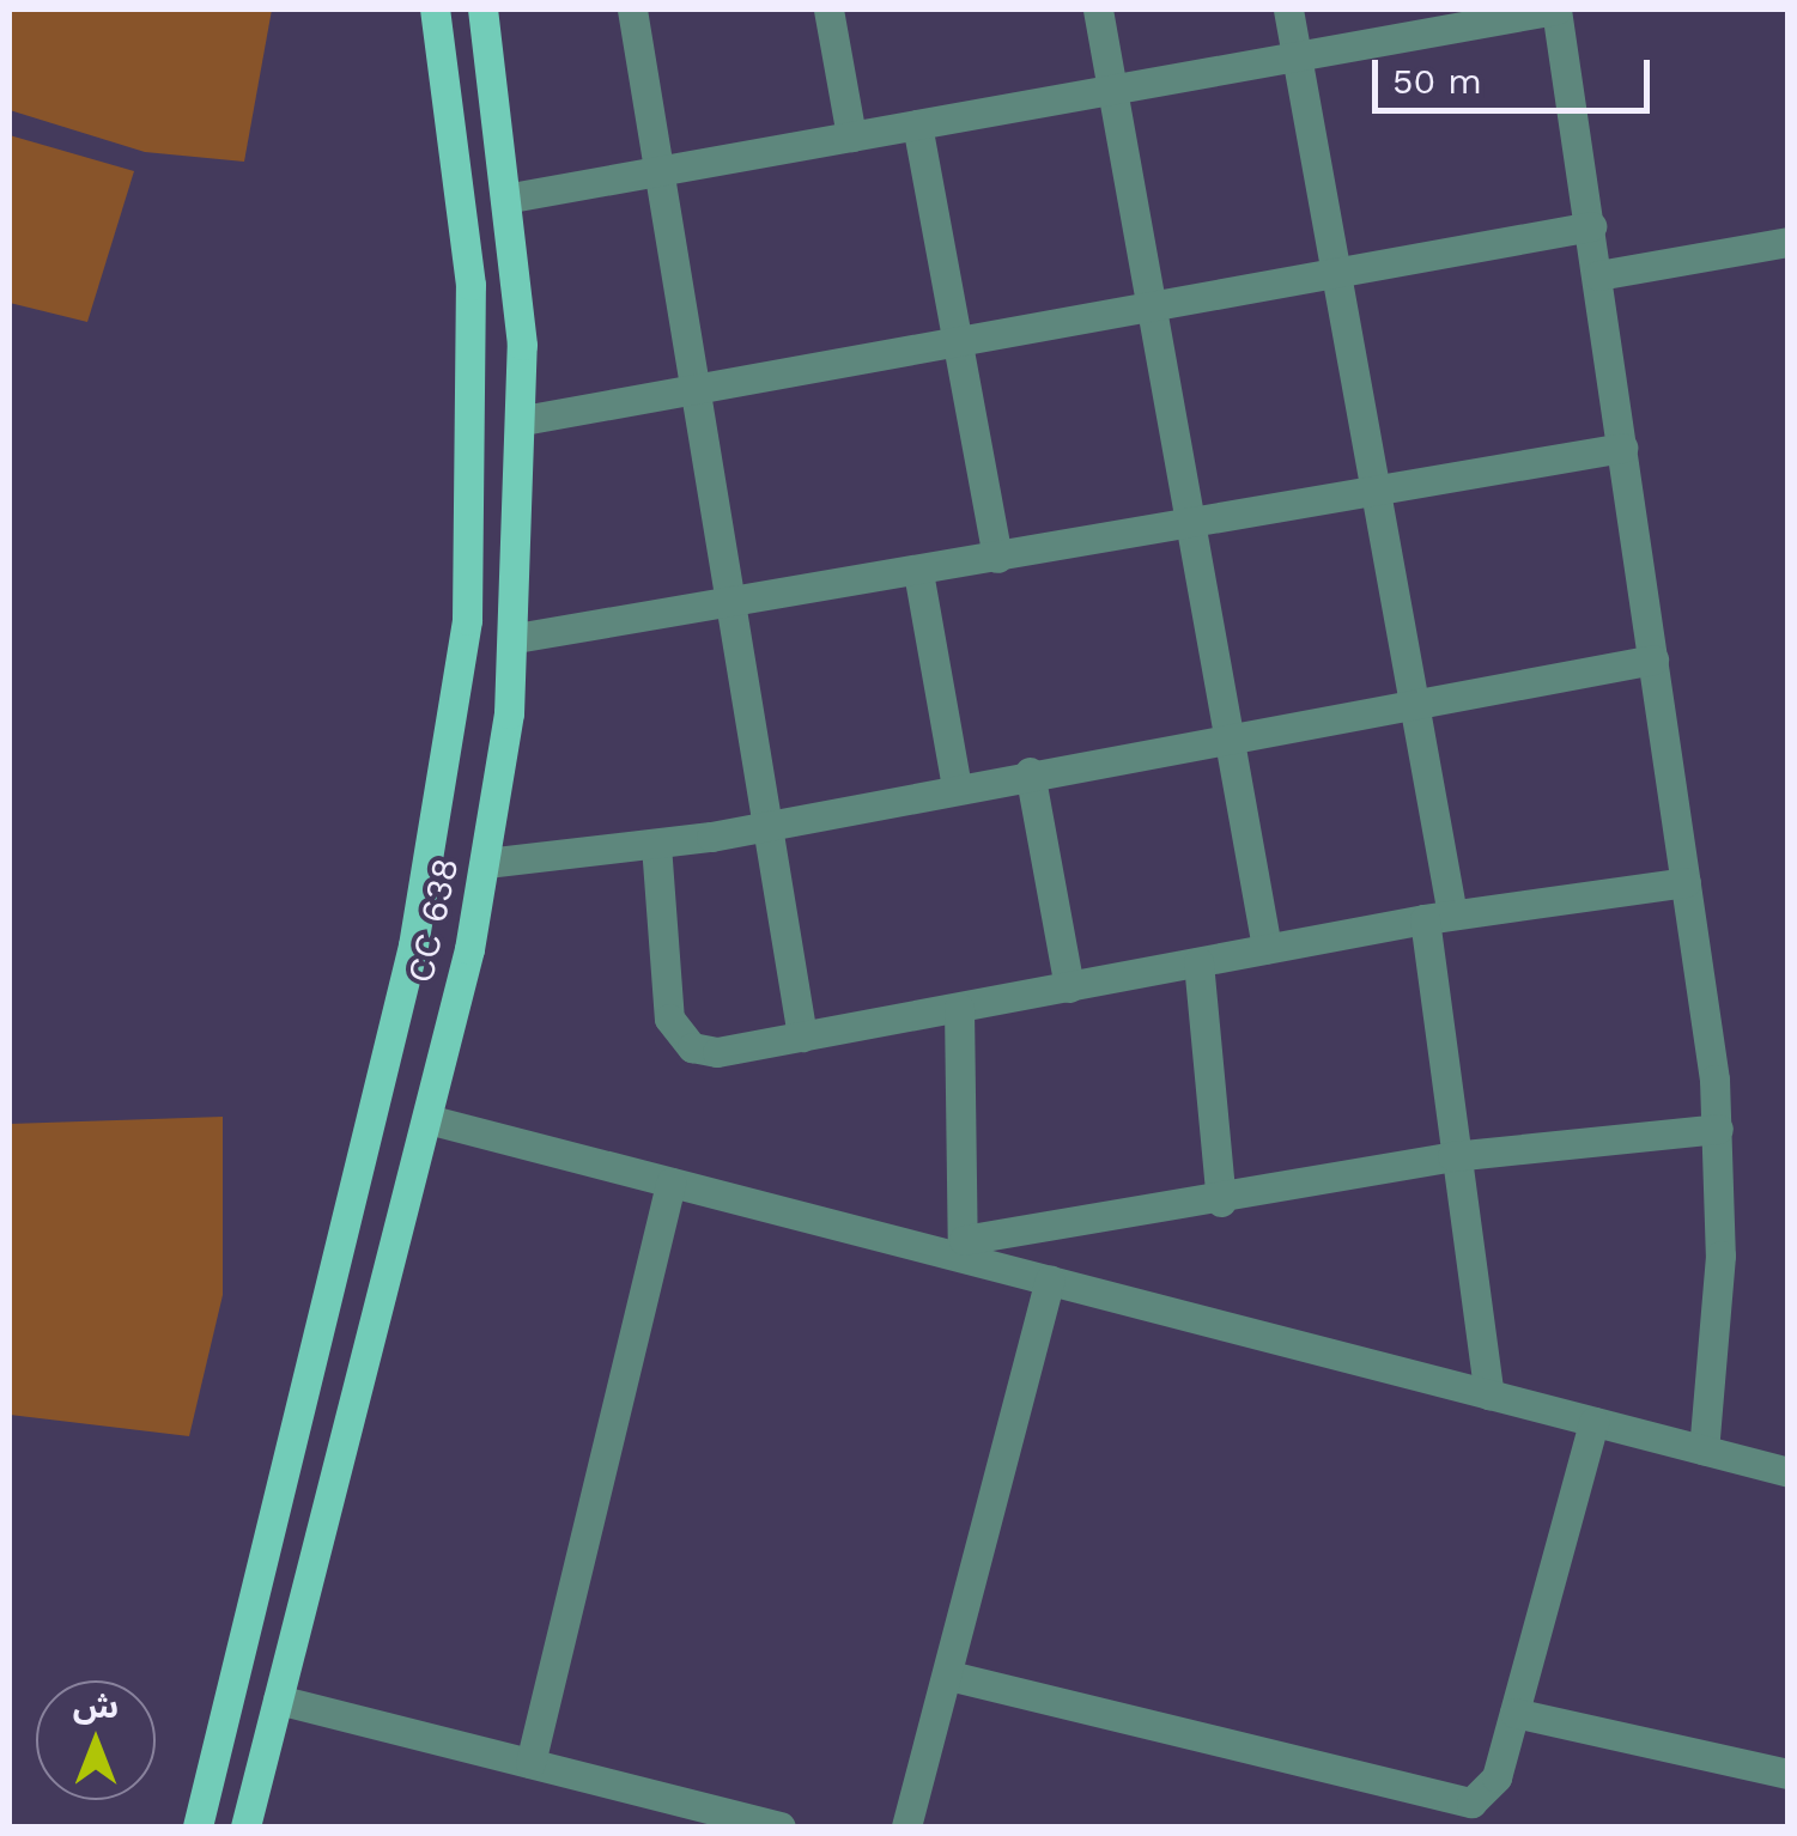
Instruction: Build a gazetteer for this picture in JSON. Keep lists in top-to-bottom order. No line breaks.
{"streets":{"main road":["CC 638"]},"scale_bar":"50 m","north":"top"}
